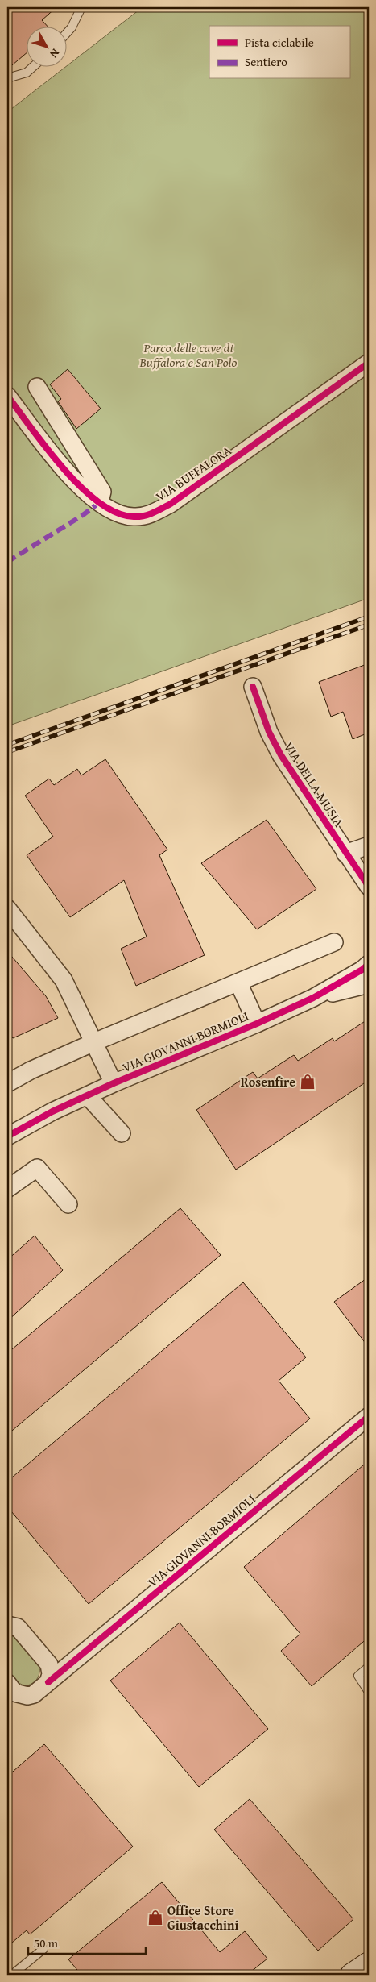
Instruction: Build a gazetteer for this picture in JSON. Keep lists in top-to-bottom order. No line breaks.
{"streets":{"street":["VIA BUFFALORA","VIA DELLA MUSIA","VIA GIOVANNI BORMIOLI"]},"parks":["Parco delle cave di Buffalora e San Polo"],"places":{"shop":["Rosenfire","Office Store Giustacchini"]},"legend":["Pista ciclabile","Sentiero"],"scale_bar":"50 m","north":"bottom right"}
